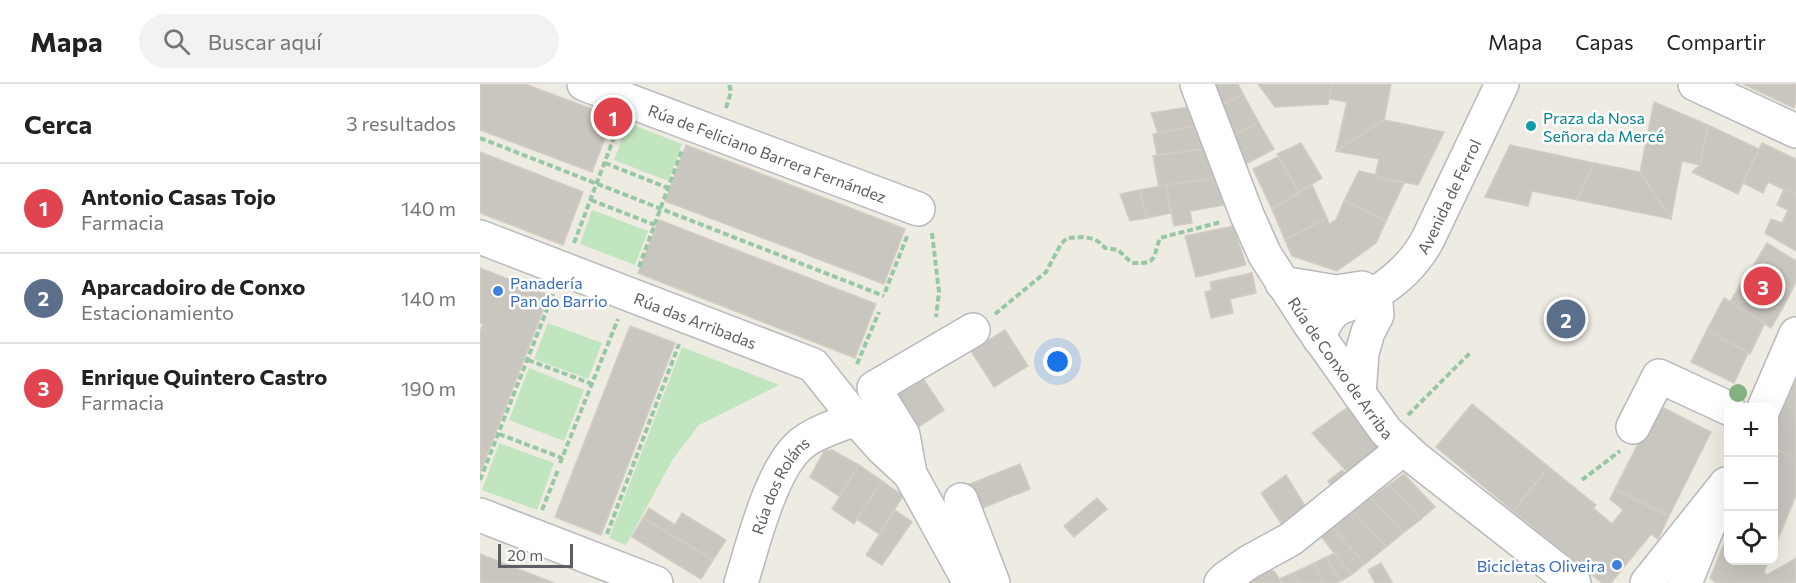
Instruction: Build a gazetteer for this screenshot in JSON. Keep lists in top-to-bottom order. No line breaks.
{"streets":{"street":["Rúa de Feliciano Barrera Fernández","Avenida de Ferrol","Rúa das Arribadas","Rúa de Conxo de Arriba","Rúa dos Roláns"]},"crossings":[["Avenida de Ferrol","Rúa de Conxo de Arriba"],["Rúa das Arribadas","Rúa dos Roláns"]],"places":["Praza da Nosa Señora da Mercé","Panadería Pan do Barrio","Bicicletas Oliveira"],"scale_bar":"20 m","page":{"header":"Mapa","search":"Buscar aquí","nav":["Mapa","Capas","Compartir"],"heading":["Cerca","3 resultados"],"pins":["1","3","2"],"list":[{"mark":"1","name":"Antonio Casas Tojo","note":"Farmacia","value":"140 m"},{"mark":"2","name":"Aparcadoiro de Conxo","note":"Estacionamiento","value":"140 m"},{"mark":"3","name":"Enrique Quintero Castro","note":"Farmacia","value":"190 m"}],"map_buttons":["+","−"],"scale":"20 m"}}
